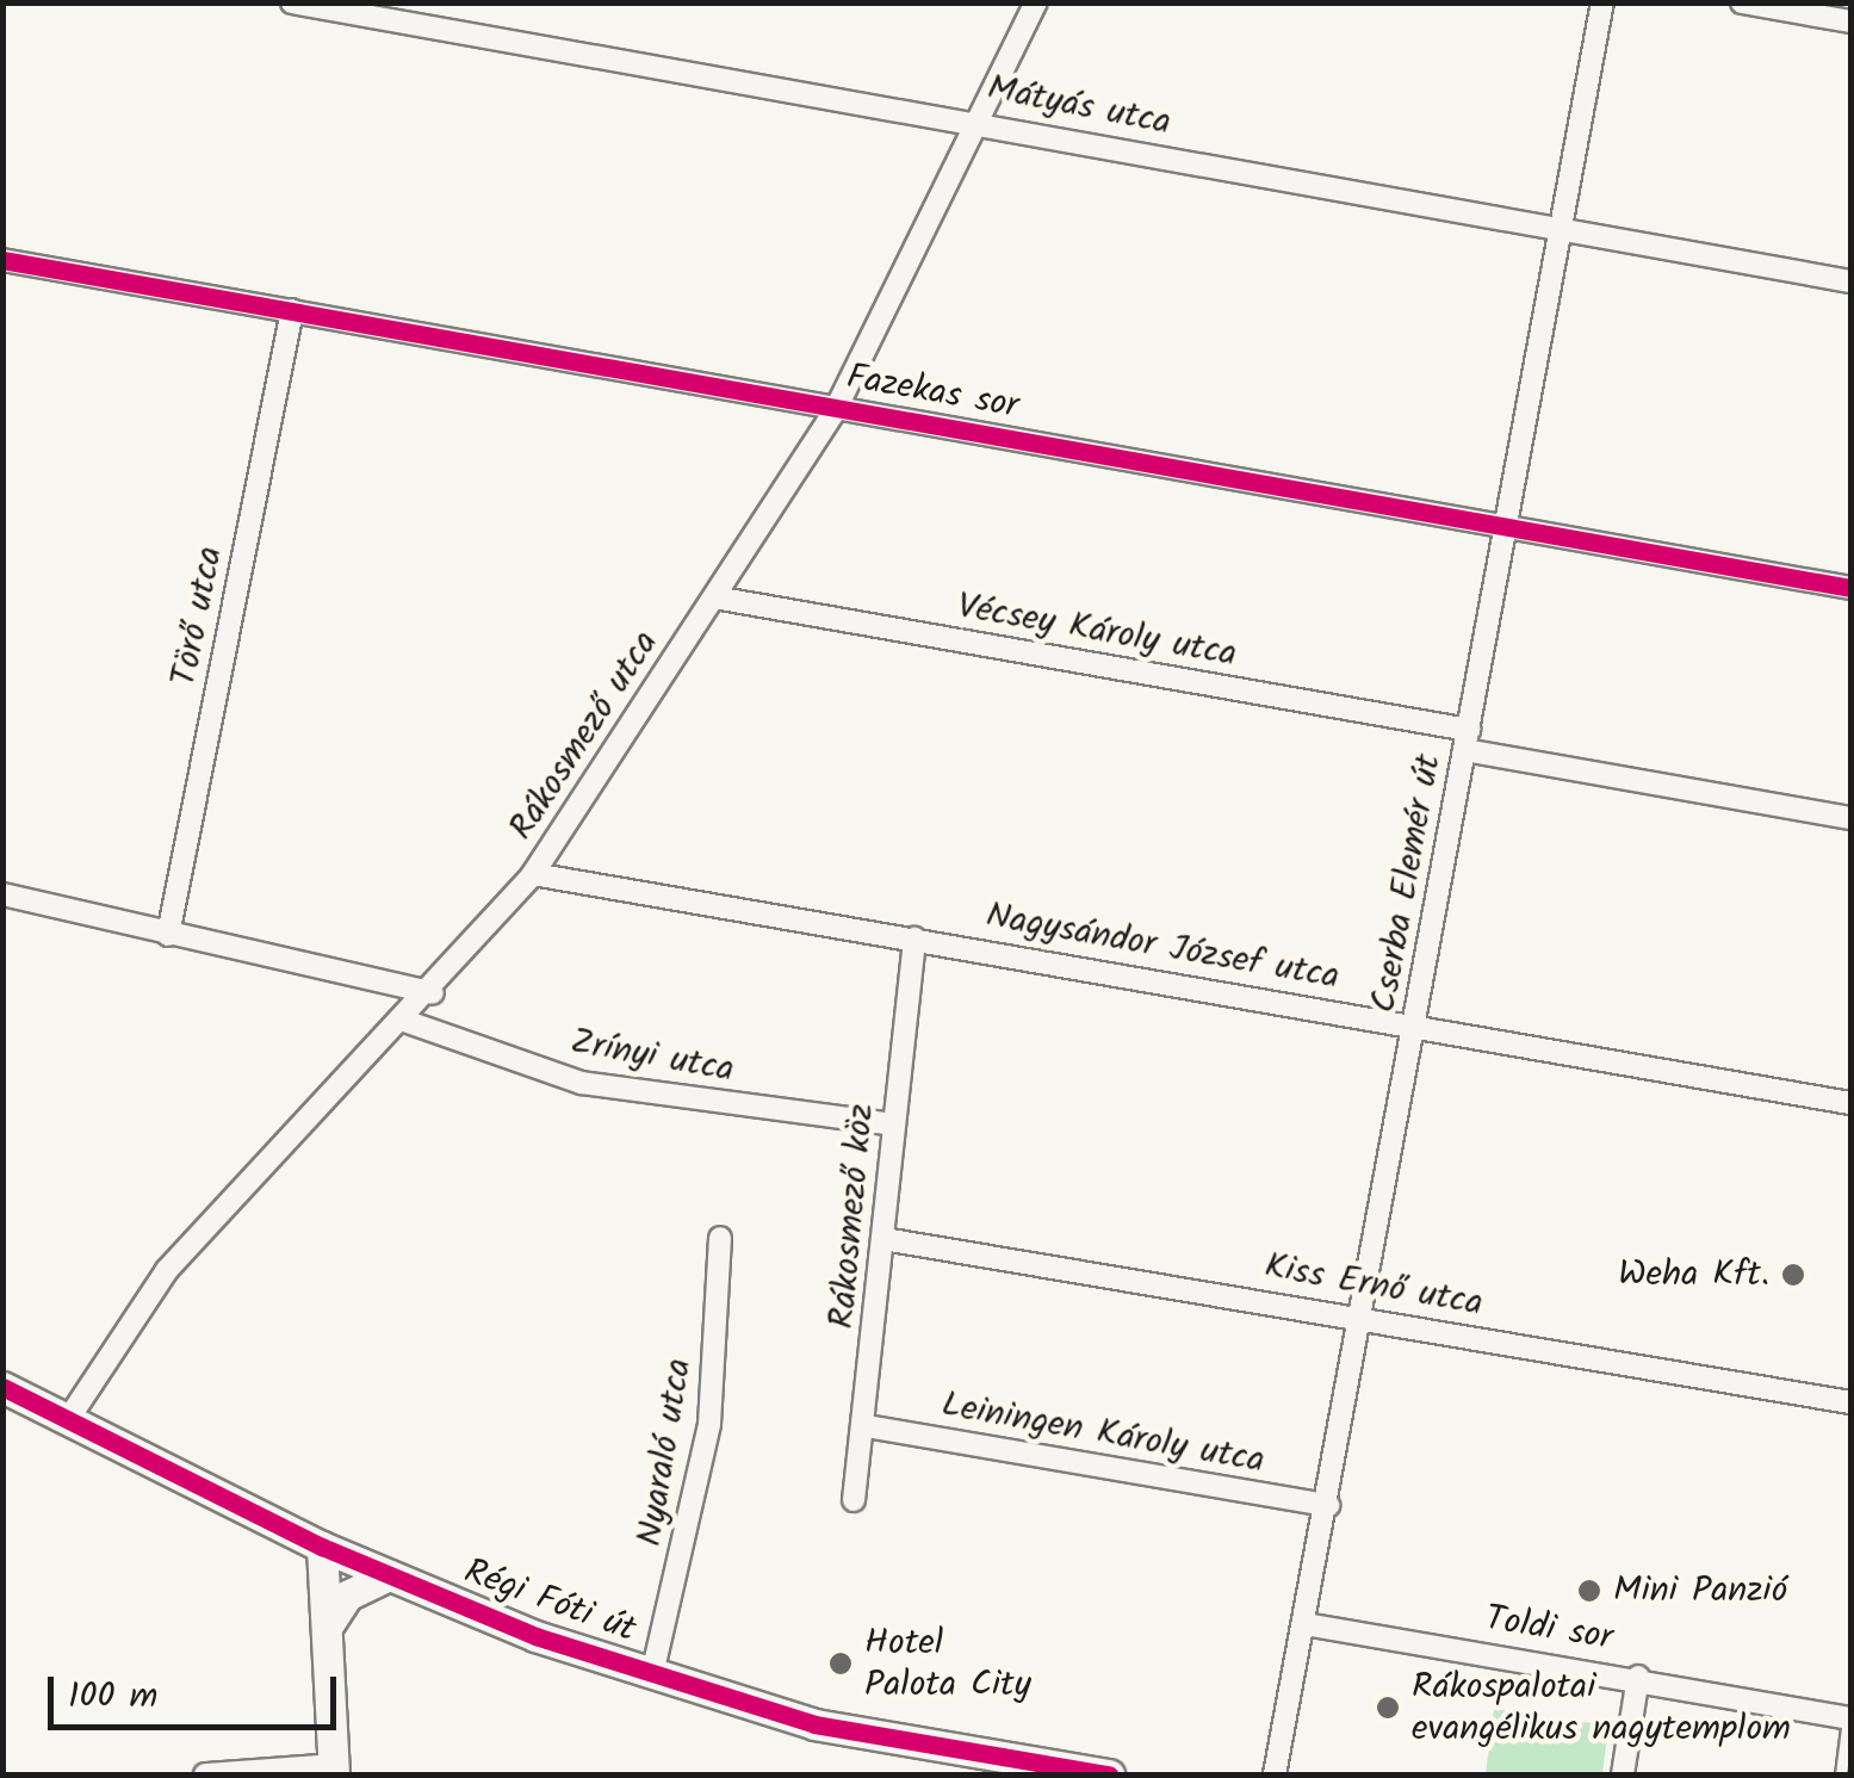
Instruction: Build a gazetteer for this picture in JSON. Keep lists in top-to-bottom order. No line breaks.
{"streets":{"main road":["Régi Fóti út"],"street":["Mátyás utca","Fazekas sor","Törő utca","Vécsey Károly utca","Rákosmező utca","Cserba Elemér út","Nagysándor József utca","Zrínyi utca","Rákosmező köz","Kiss Ernő utca","Leiningen Károly utca","Nyaraló utca","Toldi sor"]},"crossings":[["Mátyás utca","Rákosmező utca"],["Mátyás utca","Cserba Elemér út"],["Fazekas sor","Törő utca"],["Fazekas sor","Rákosmező utca"],["Fazekas sor","Cserba Elemér út"],["Vécsey Károly utca","Rákosmező utca"],["Vécsey Károly utca","Cserba Elemér út"],["Rákosmező utca","Nagysándor József utca"],["Rákosmező utca","Zrínyi utca"],["Rákosmező utca","Régi Fóti út"],["Cserba Elemér út","Nagysándor József utca"],["Cserba Elemér út","Kiss Ernő utca"],["Cserba Elemér út","Leiningen Károly utca"],["Cserba Elemér út","Toldi sor"],["Nagysándor József utca","Rákosmező köz"],["Zrínyi utca","Rákosmező köz"],["Rákosmező köz","Kiss Ernő utca"],["Rákosmező köz","Leiningen Károly utca"],["Nyaraló utca","Régi Fóti út"]],"places":["Weha Kft.","Mini Panzió","Hotel Palota City","Rákospalotai evangélikus nagytemplom"],"scale_bar":"100 m"}
